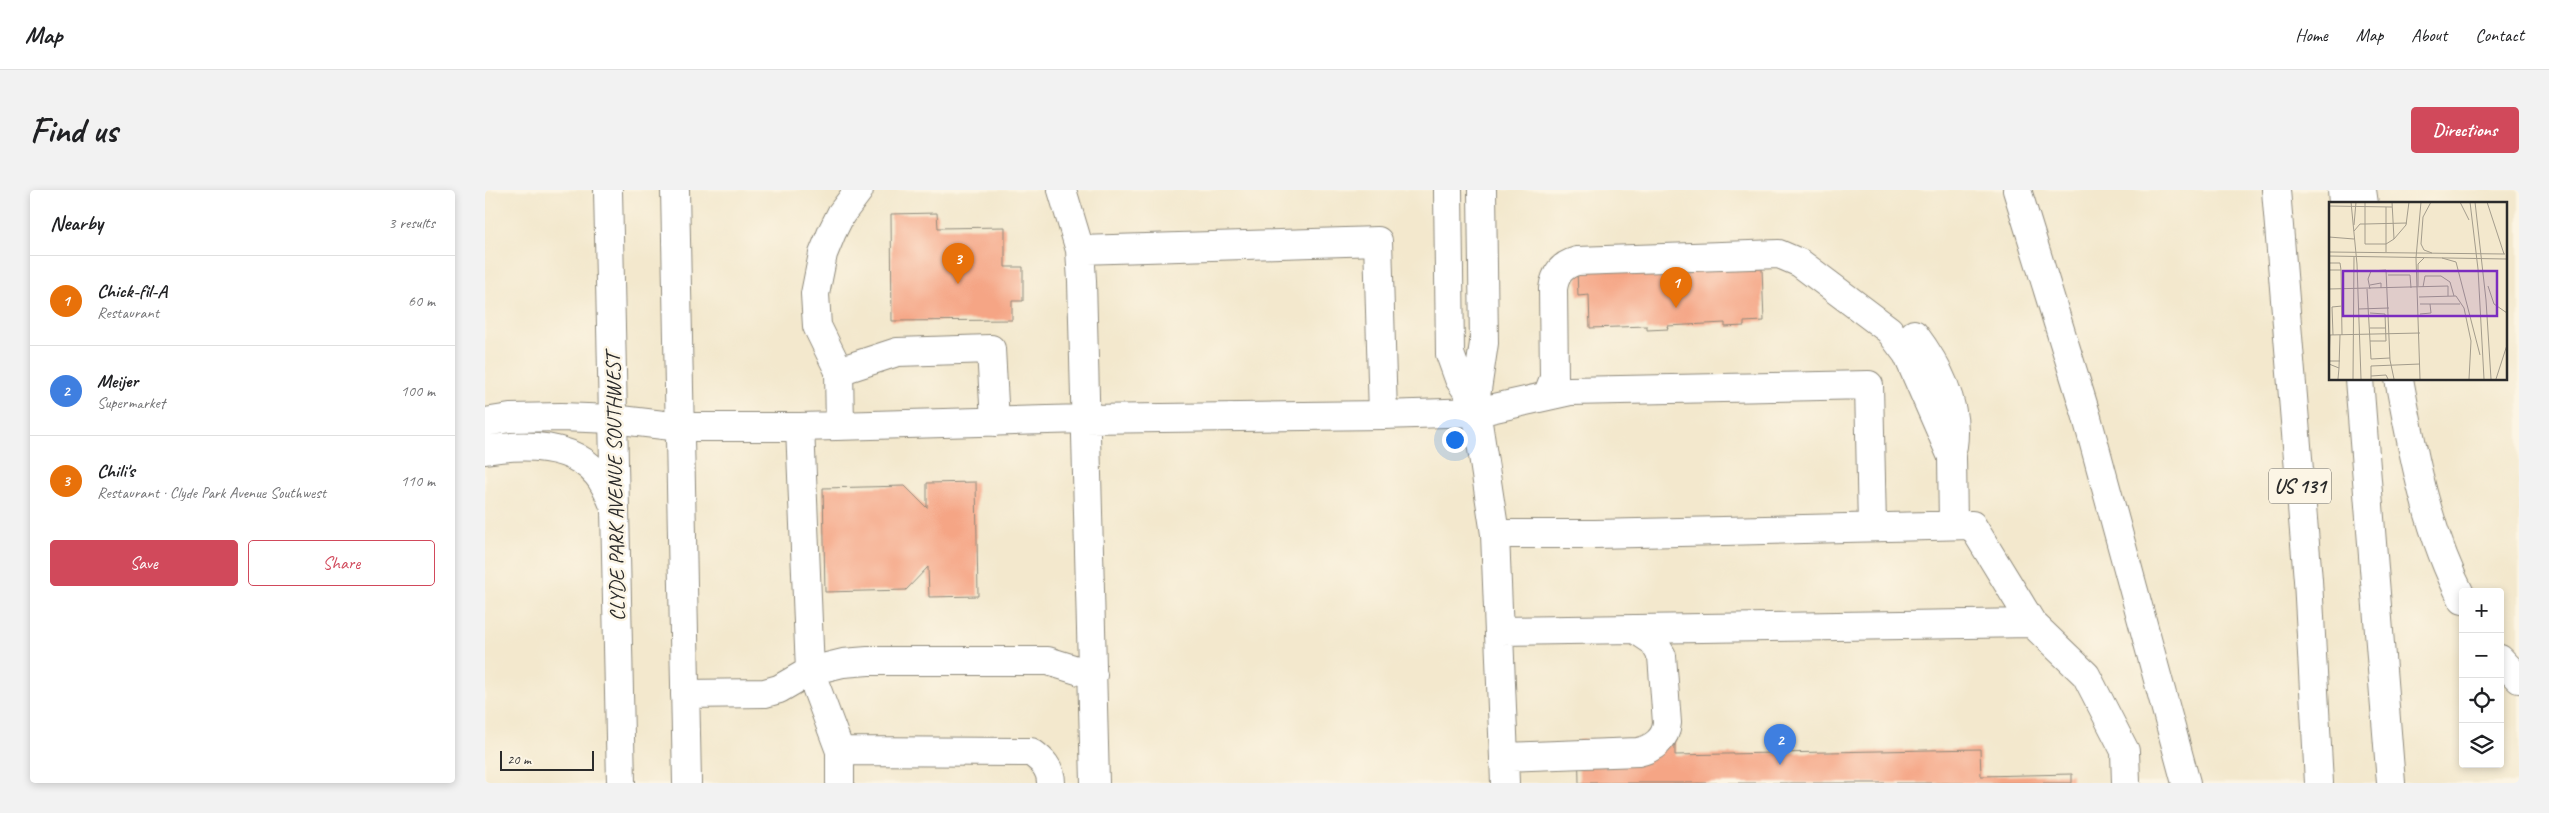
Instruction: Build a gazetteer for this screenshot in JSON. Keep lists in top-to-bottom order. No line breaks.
{"streets":{"main road":["US 131","CLYDE PARK AVENUE SOUTHWEST"]},"scale_bar":"20 m","page":{"header":"Map","nav":["Home","Map","About","Contact"],"buttons":["Directions",["Save","Share"]],"title":"Find us","heading":["Nearby","3 results"],"pins":["3","1","2"],"list":[{"mark":"1","name":"Chick-fil-A","note":"Restaurant","value":"60 m"},{"mark":"2","name":"Meijer","note":"Supermarket","value":"100 m"},{"mark":"3","name":"Chili's","note":"Restaurant · Clyde Park Avenue Southwest","value":"110 m"}],"map_buttons":["+","−"],"scale":"20 m"}}
